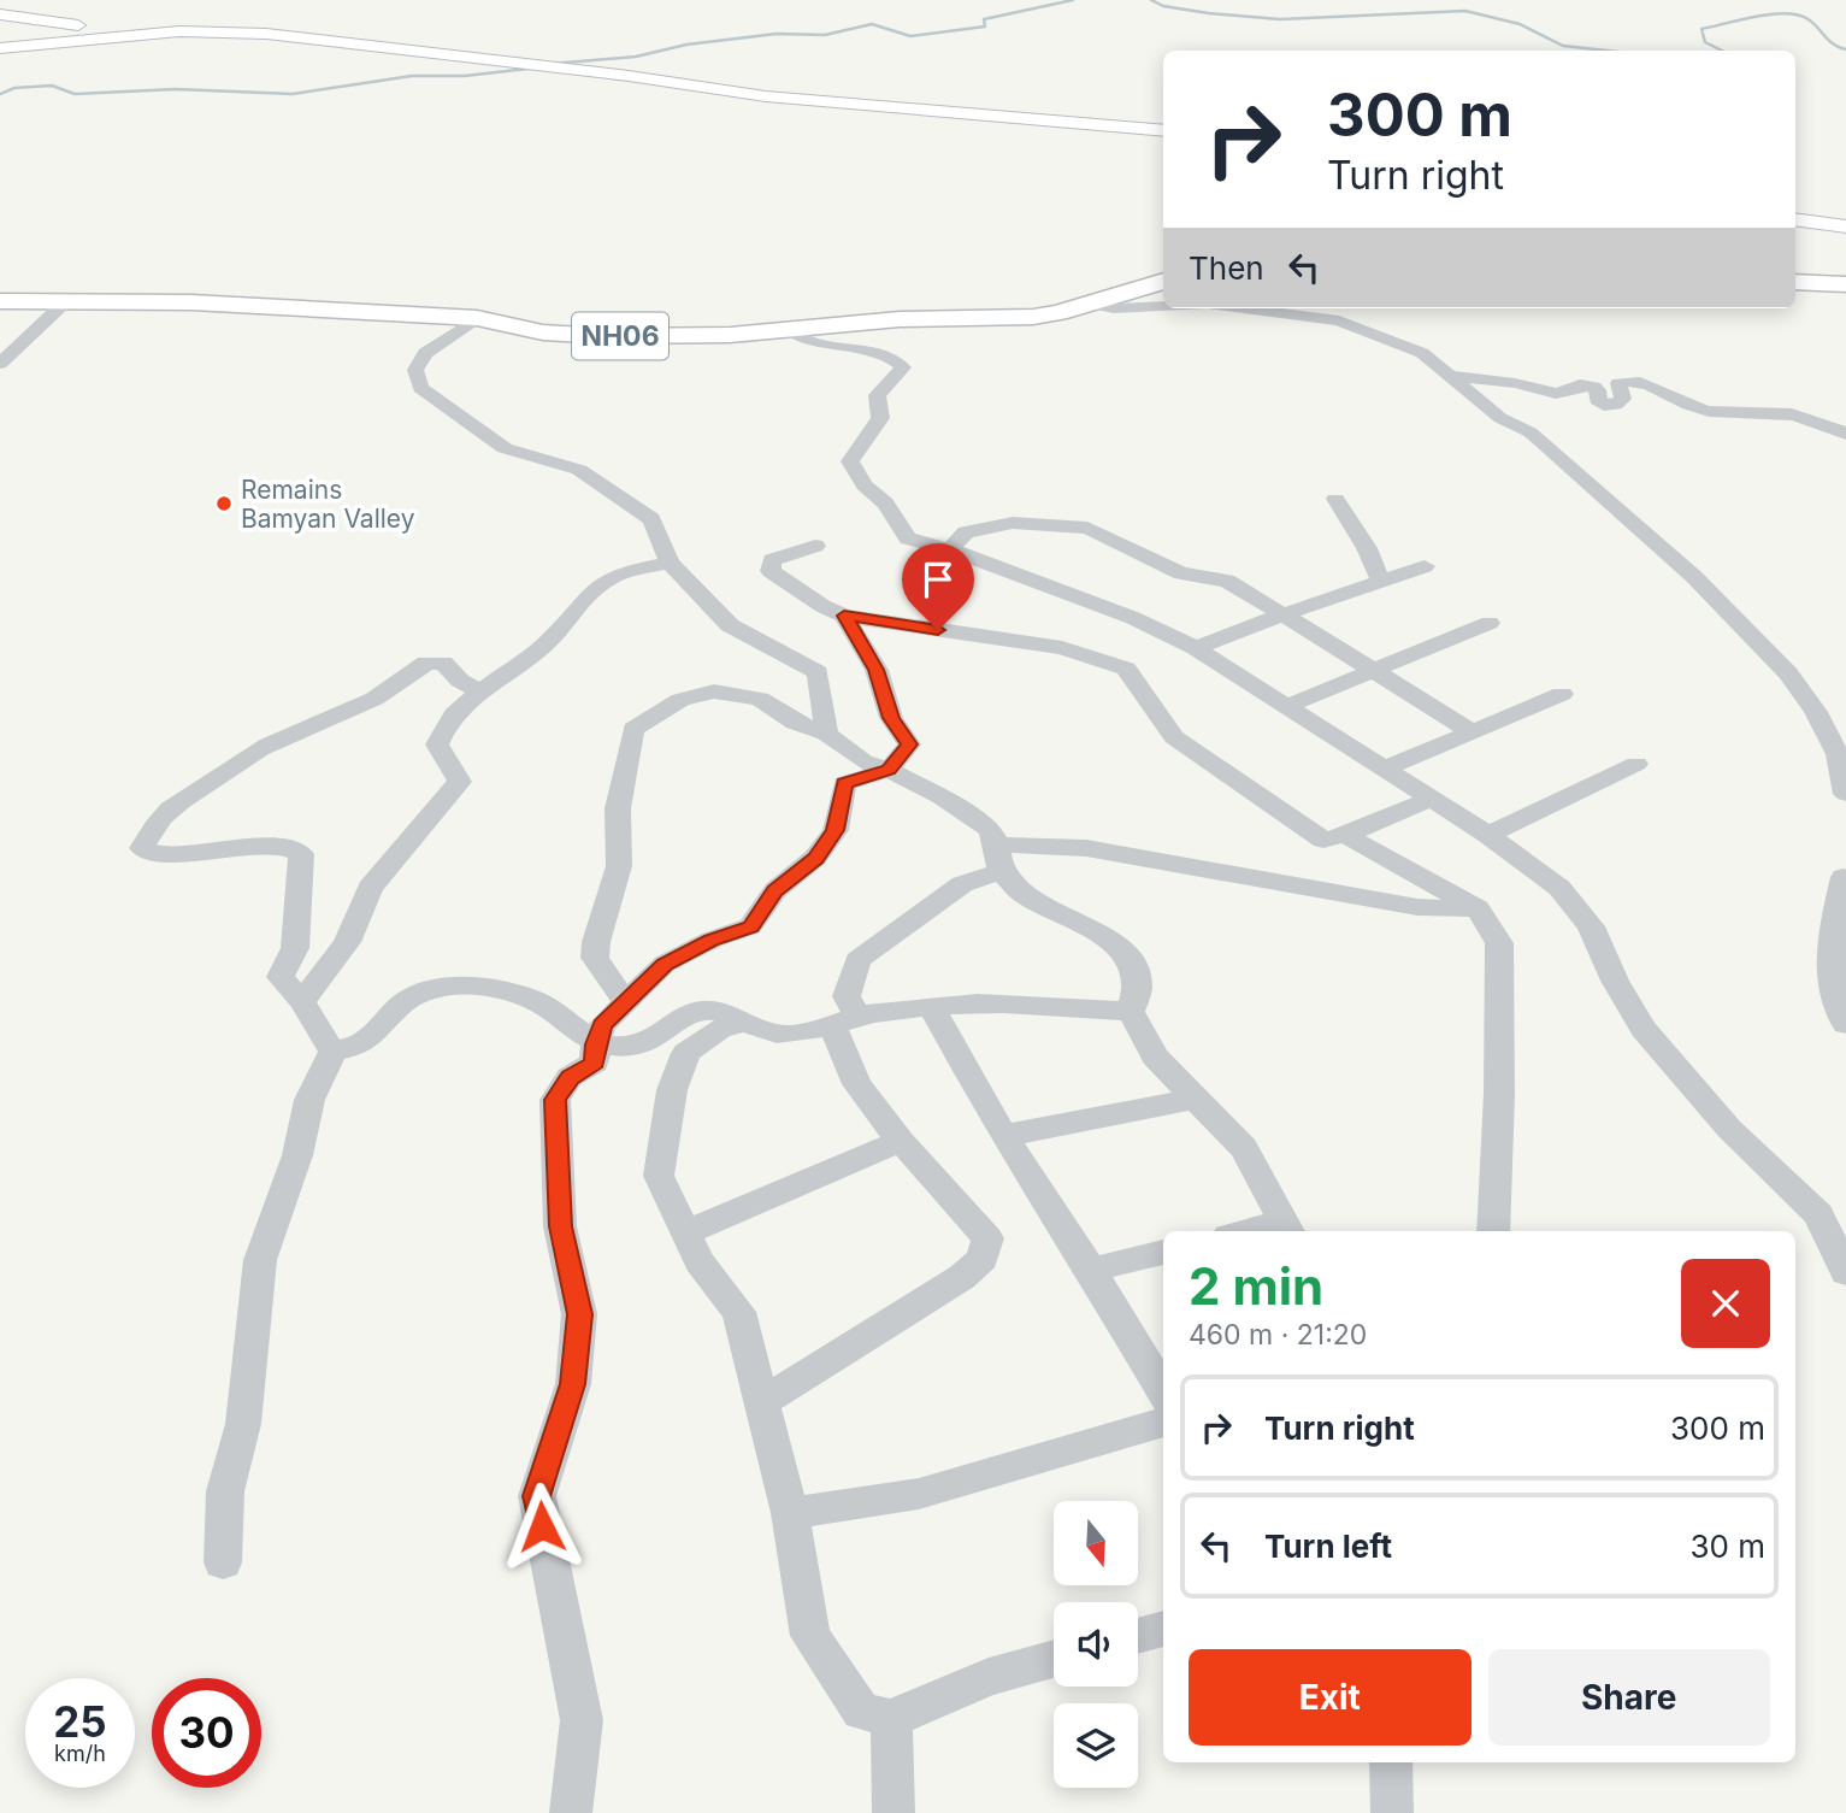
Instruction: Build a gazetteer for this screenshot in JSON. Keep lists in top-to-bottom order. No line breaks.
{"streets":{"main road":["NH06"]},"places":["Remains Bamyan Valley"],"north":"bottom","page":{"turn":["300 m","Turn right"],"then":"Then","heading":["2 min","460 m · 21:20"],"list":[{"name":"Turn right","value":"300 m"},{"name":"Turn left","value":"30 m"}],"buttons":["Exit","Share"],"speed":"25 km/h","limit":"30"}}
